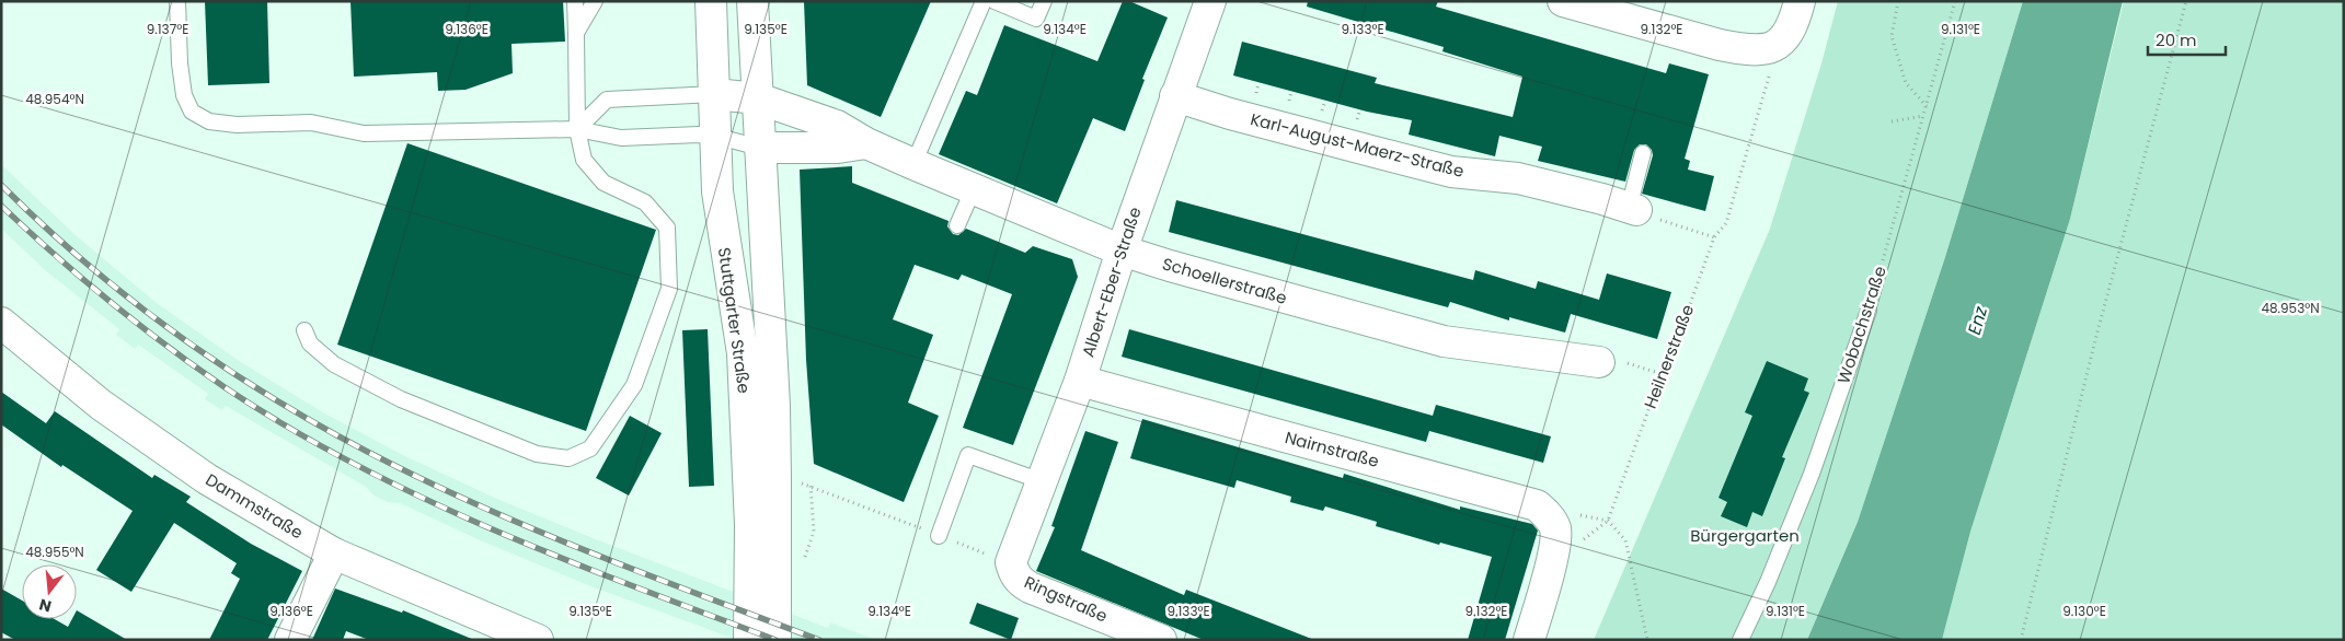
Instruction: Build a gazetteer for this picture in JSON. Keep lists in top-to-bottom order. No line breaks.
{"streets":{"street":["Karl-August-Maerz-Straße","Schoellerstraße","Albert-Eber-Straße","Stuttgarter Straße","Nairnstraße","Dammstraße","Ringstraße"],"lane":["Wobachstraße"],"path":["Heilnerstraße"]},"crossings":[["Karl-August-Maerz-Straße","Albert-Eber-Straße"],["Schoellerstraße","Albert-Eber-Straße"],["Schoellerstraße","Stuttgarter Straße"],["Albert-Eber-Straße","Nairnstraße"],["Albert-Eber-Straße","Ringstraße"],["Heilnerstraße","Nairnstraße"]],"water":["Enz"],"parks":["Bürgergarten"],"scale_bar":"20 m","north":"bottom","coordinates":["9.137°E","9.136°E","9.135°E","9.134°E","9.133°E","9.132°E","9.131°E","48.954°N","48.953°N","48.955°N","9.130°E"]}
